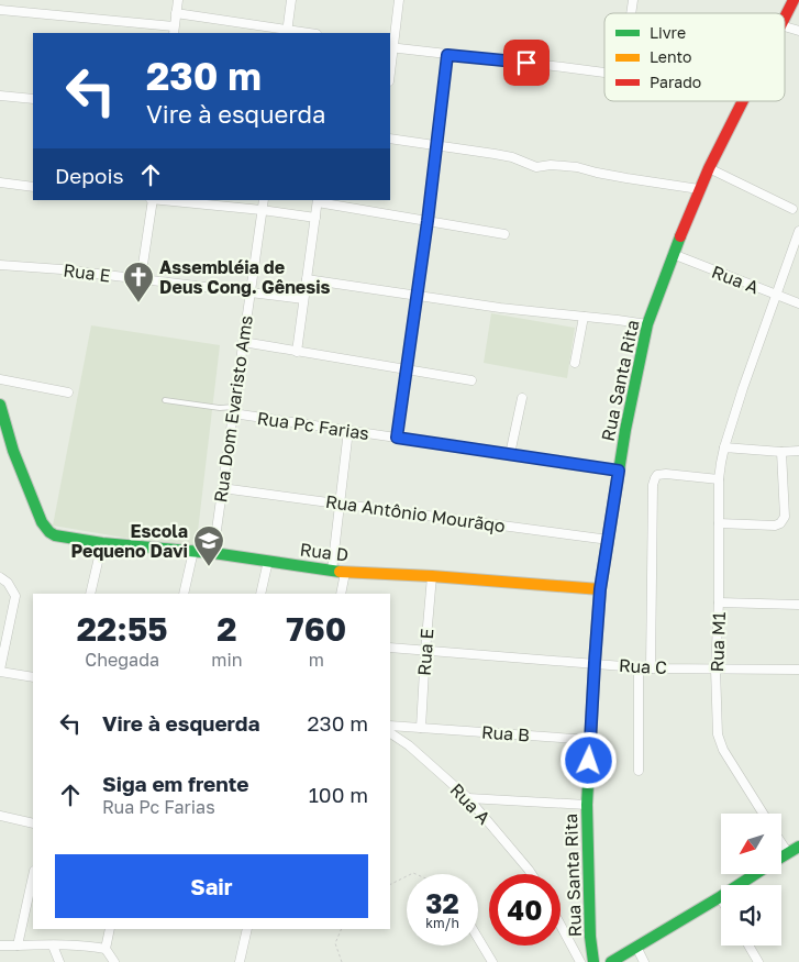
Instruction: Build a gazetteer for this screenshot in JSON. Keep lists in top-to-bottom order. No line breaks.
{"streets":{"street":["Rua E","Rua A","Rua Santa Rita","Rua Dom Evaristo Ams","Rua Pc Farias","Rua Antônio Mourãqo","Rua D","Rua M1","Rua C","Rua B"]},"crossings":[["Rua E","Rua Dom Evaristo Ams"],["Rua E","Rua D"],["Rua E","Rua C"],["Rua E","Rua B"],["Rua A","Rua Santa Rita"],["Rua A","Rua M1"],["Rua Santa Rita","Rua Pc Farias"],["Rua Santa Rita","Rua Antônio Mourãqo"],["Rua Santa Rita","Rua D"],["Rua Santa Rita","Rua C"],["Rua Santa Rita","Rua B"],["Rua Dom Evaristo Ams","Rua Pc Farias"],["Rua Dom Evaristo Ams","Rua Antônio Mourãqo"],["Rua Dom Evaristo Ams","Rua D"],["Rua M1","Rua C"]],"places":{"church":["Assembléia de Deus Cong. Gênesis"],"school or university":["Escola Pequeno Davi"]},"legend":["Livre","Lento","Parado"],"north":"bottom left","page":{"turn":["230 m","Vire à esquerda"],"then":"Depois","eta":["22:55","Chegada","2","min","760","m"],"list":[{"name":"Vire à esquerda","value":"230 m"},{"name":"Siga em frente","note":"Rua Pc Farias","value":"100 m"}],"buttons":"Sair","speed":"32 km/h","limit":"40"}}
